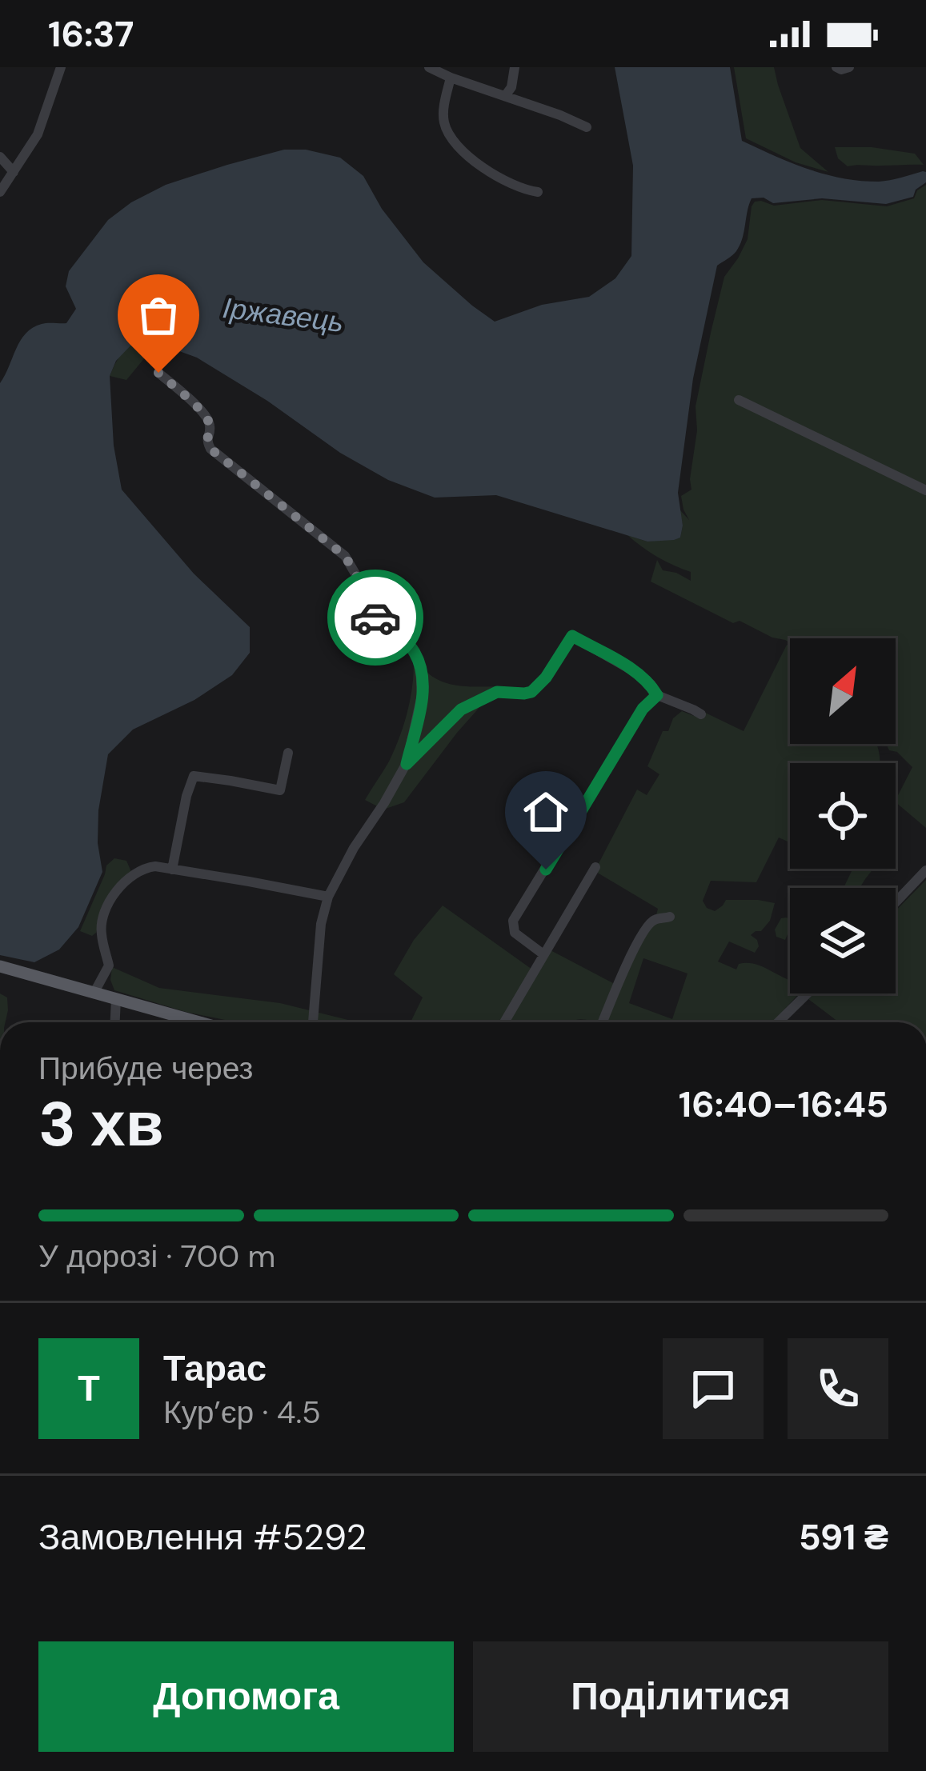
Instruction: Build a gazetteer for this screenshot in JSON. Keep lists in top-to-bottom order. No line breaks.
{"water":["Іржавець"],"north":"top right","page":{"status":"16:37","heading":["3 хв","Прибуде через","16:40–16:45"],"panel":["Тарас","Кур’єр · 4.5","Замовлення #5292","591 ₴"],"bar":"У дорозі · 700 m","round":"Т","buttons":["Допомога","Поділитися"]}}
